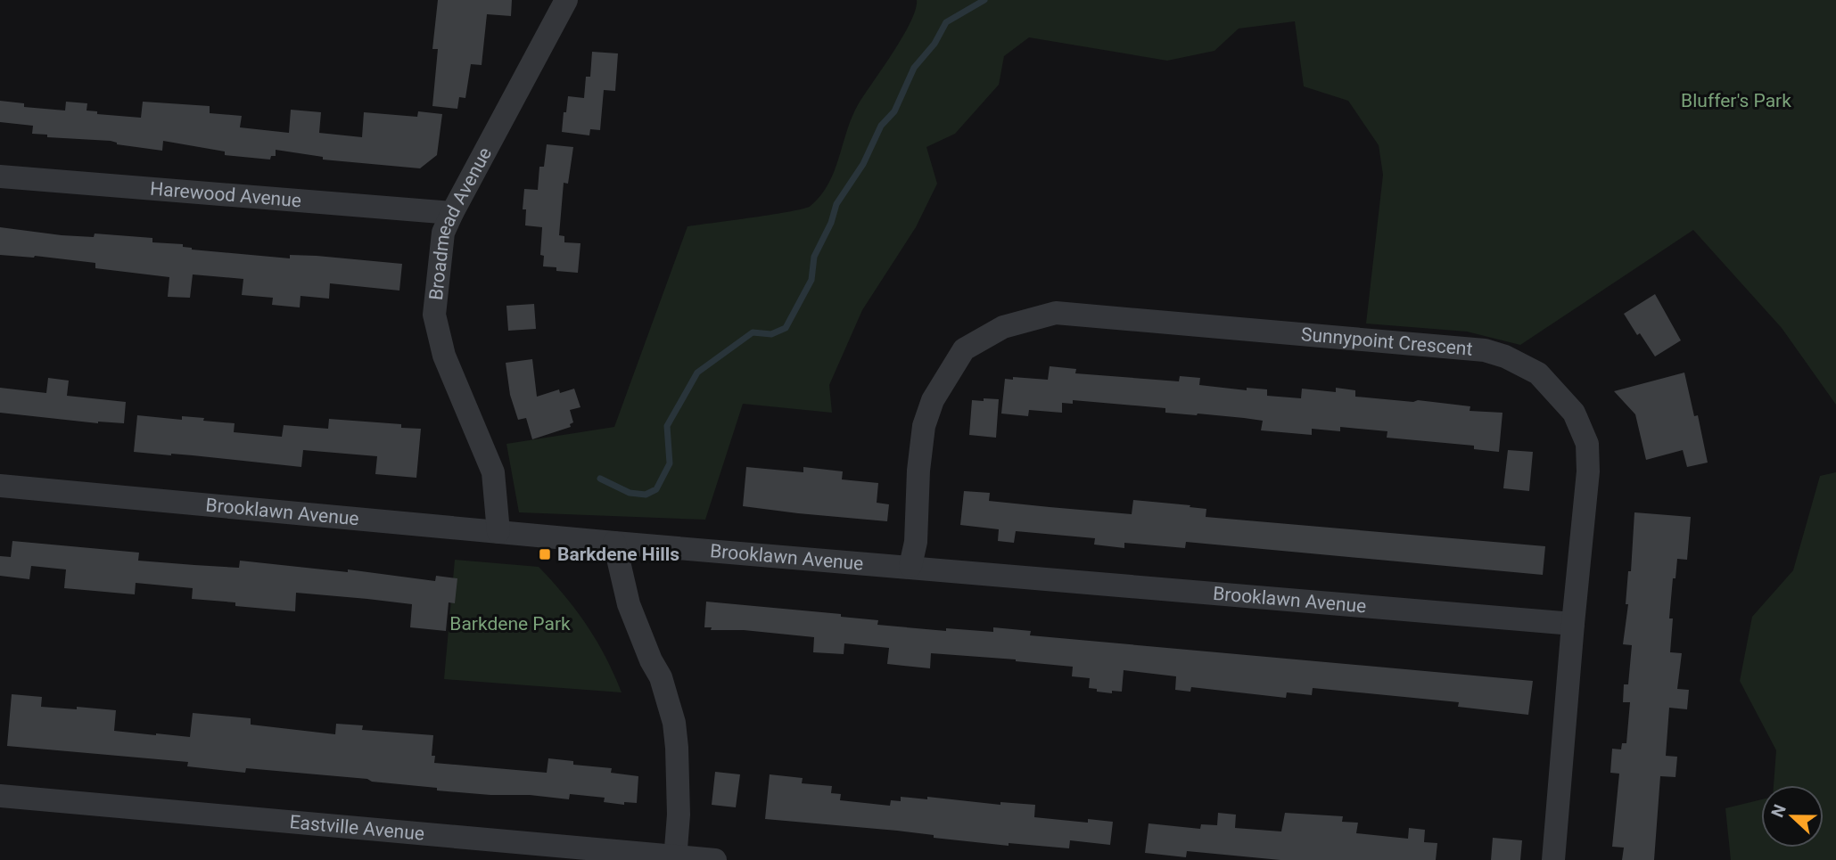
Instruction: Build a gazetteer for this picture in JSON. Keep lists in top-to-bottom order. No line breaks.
{"streets":{"street":["Harewood Avenue","Broadmead Avenue","Sunnypoint Crescent","Brooklawn Avenue","Eastville Avenue"]},"crossings":[["Harewood Avenue","Broadmead Avenue"],["Broadmead Avenue","Brooklawn Avenue"],["Sunnypoint Crescent","Brooklawn Avenue"]],"parks":["Bluffer's Park","Barkdene Park"],"places":{"transit":["Barkdene Hills"]},"north":"left"}
